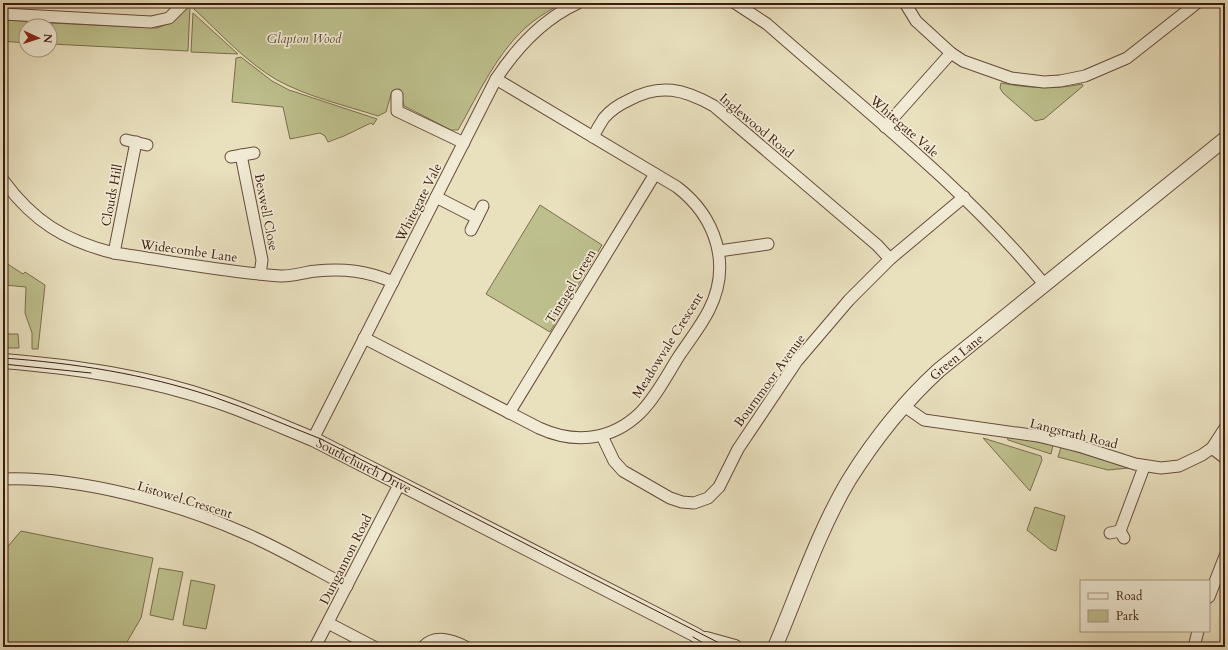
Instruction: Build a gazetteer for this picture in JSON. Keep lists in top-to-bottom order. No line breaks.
{"streets":{"street":["Inglewood Road","Whitegate Vale","Clouds Hill","Bexwell Close","Widecombe Lane","Tintagel Green","Meadowvale Crescent","Green Lane","Bournmoor Avenue","Langstrath Road","Southchurch Drive","Listowel Crescent","Dungannon Road"]},"crossings":[["Inglewood Road","Meadowvale Crescent"],["Inglewood Road","Bournmoor Avenue"],["Whitegate Vale","Widecombe Lane"],["Whitegate Vale","Meadowvale Crescent"],["Whitegate Vale","Green Lane"],["Whitegate Vale","Bournmoor Avenue"],["Whitegate Vale","Southchurch Drive"],["Clouds Hill","Widecombe Lane"],["Bexwell Close","Widecombe Lane"],["Tintagel Green","Meadowvale Crescent"],["Meadowvale Crescent","Bournmoor Avenue"],["Green Lane","Langstrath Road"],["Southchurch Drive","Dungannon Road"],["Listowel Crescent","Dungannon Road"]],"parks":["Glapton Wood"],"legend":["Road","Park"],"north":"right"}
